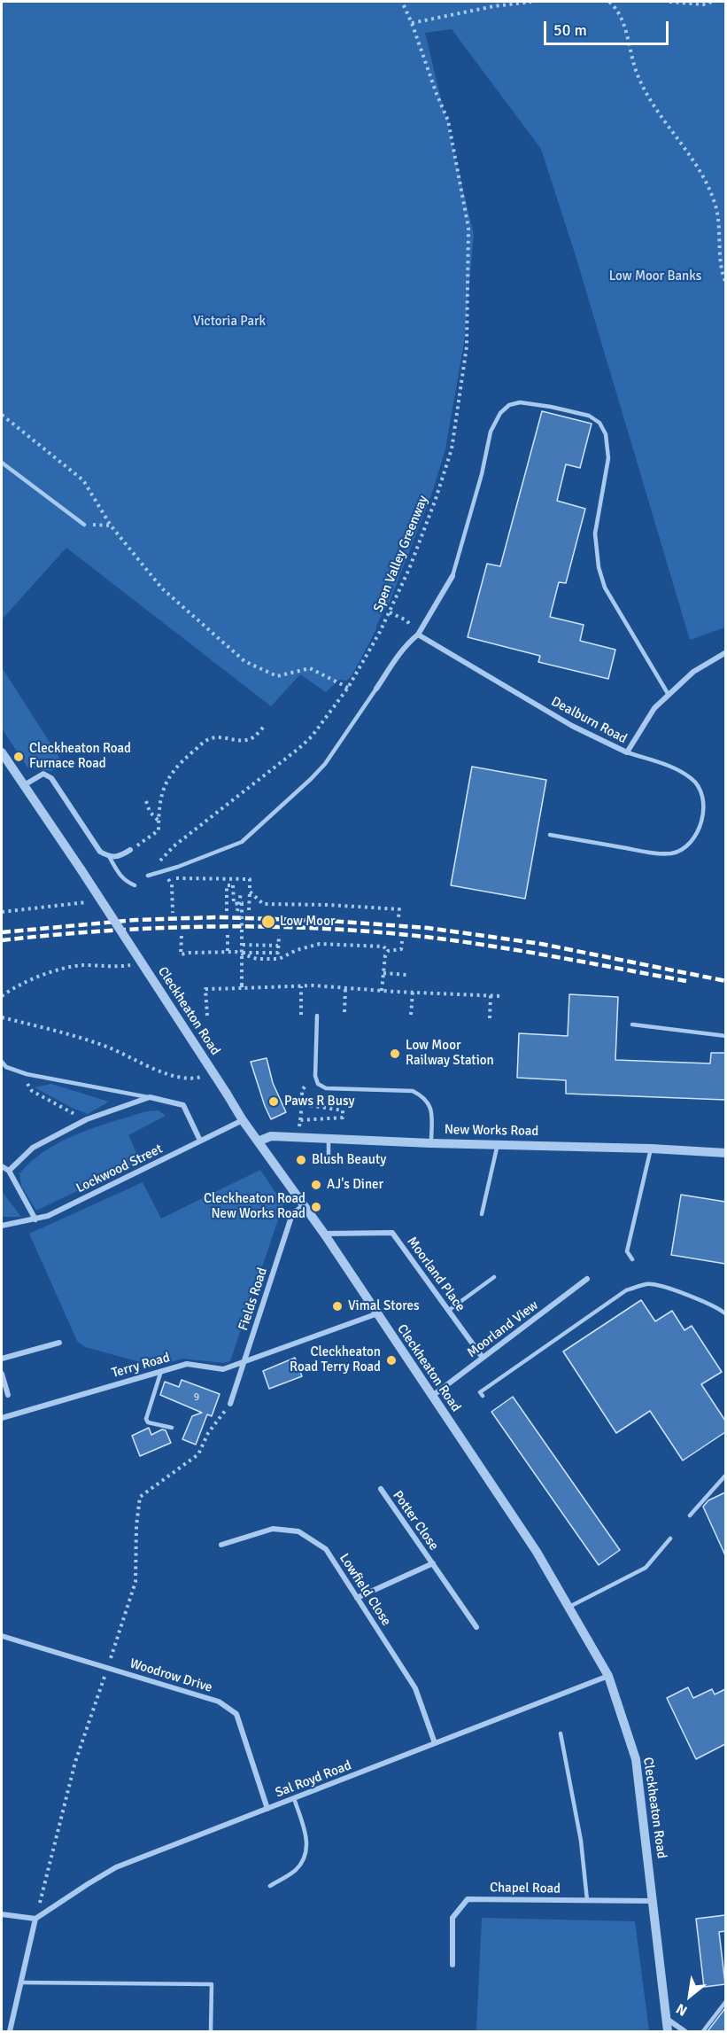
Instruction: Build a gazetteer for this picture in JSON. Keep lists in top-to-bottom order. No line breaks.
{"streets":{"street":["Dealburn Road","Cleckheaton Road","New Works Road","Lockwood Street","Moorland Place","Fields Road","Moorland View","Terry Road","Potter Close","Lowfield Close","Woodrow Drive","Sal Royd Road","Chapel Road"],"path":["Spen Valley Greenway"]},"crossings":[["Cleckheaton Road","New Works Road"],["Cleckheaton Road","Lockwood Street"],["Cleckheaton Road","Moorland Place"],["Cleckheaton Road","Fields Road"],["Cleckheaton Road","Moorland View"],["Cleckheaton Road","Terry Road"],["Cleckheaton Road","Sal Royd Road"],["Cleckheaton Road","Chapel Road"],["Moorland Place","Moorland View"],["Fields Road","Terry Road"],["Potter Close","Lowfield Close"],["Lowfield Close","Sal Royd Road"],["Woodrow Drive","Sal Royd Road"]],"parks":["Low Moor Banks","Victoria Park"],"places":["Cleckheaton Road Furnace Road","Low Moor","Low Moor Railway Station","Paws R Busy","Blush Beauty","AJ's Diner","Cleckheaton Road New Works Road","Vimal Stores","Cleckheaton Road Terry Road"],"house_numbers":["9"],"scale_bar":"50 m","north":"bottom left"}
